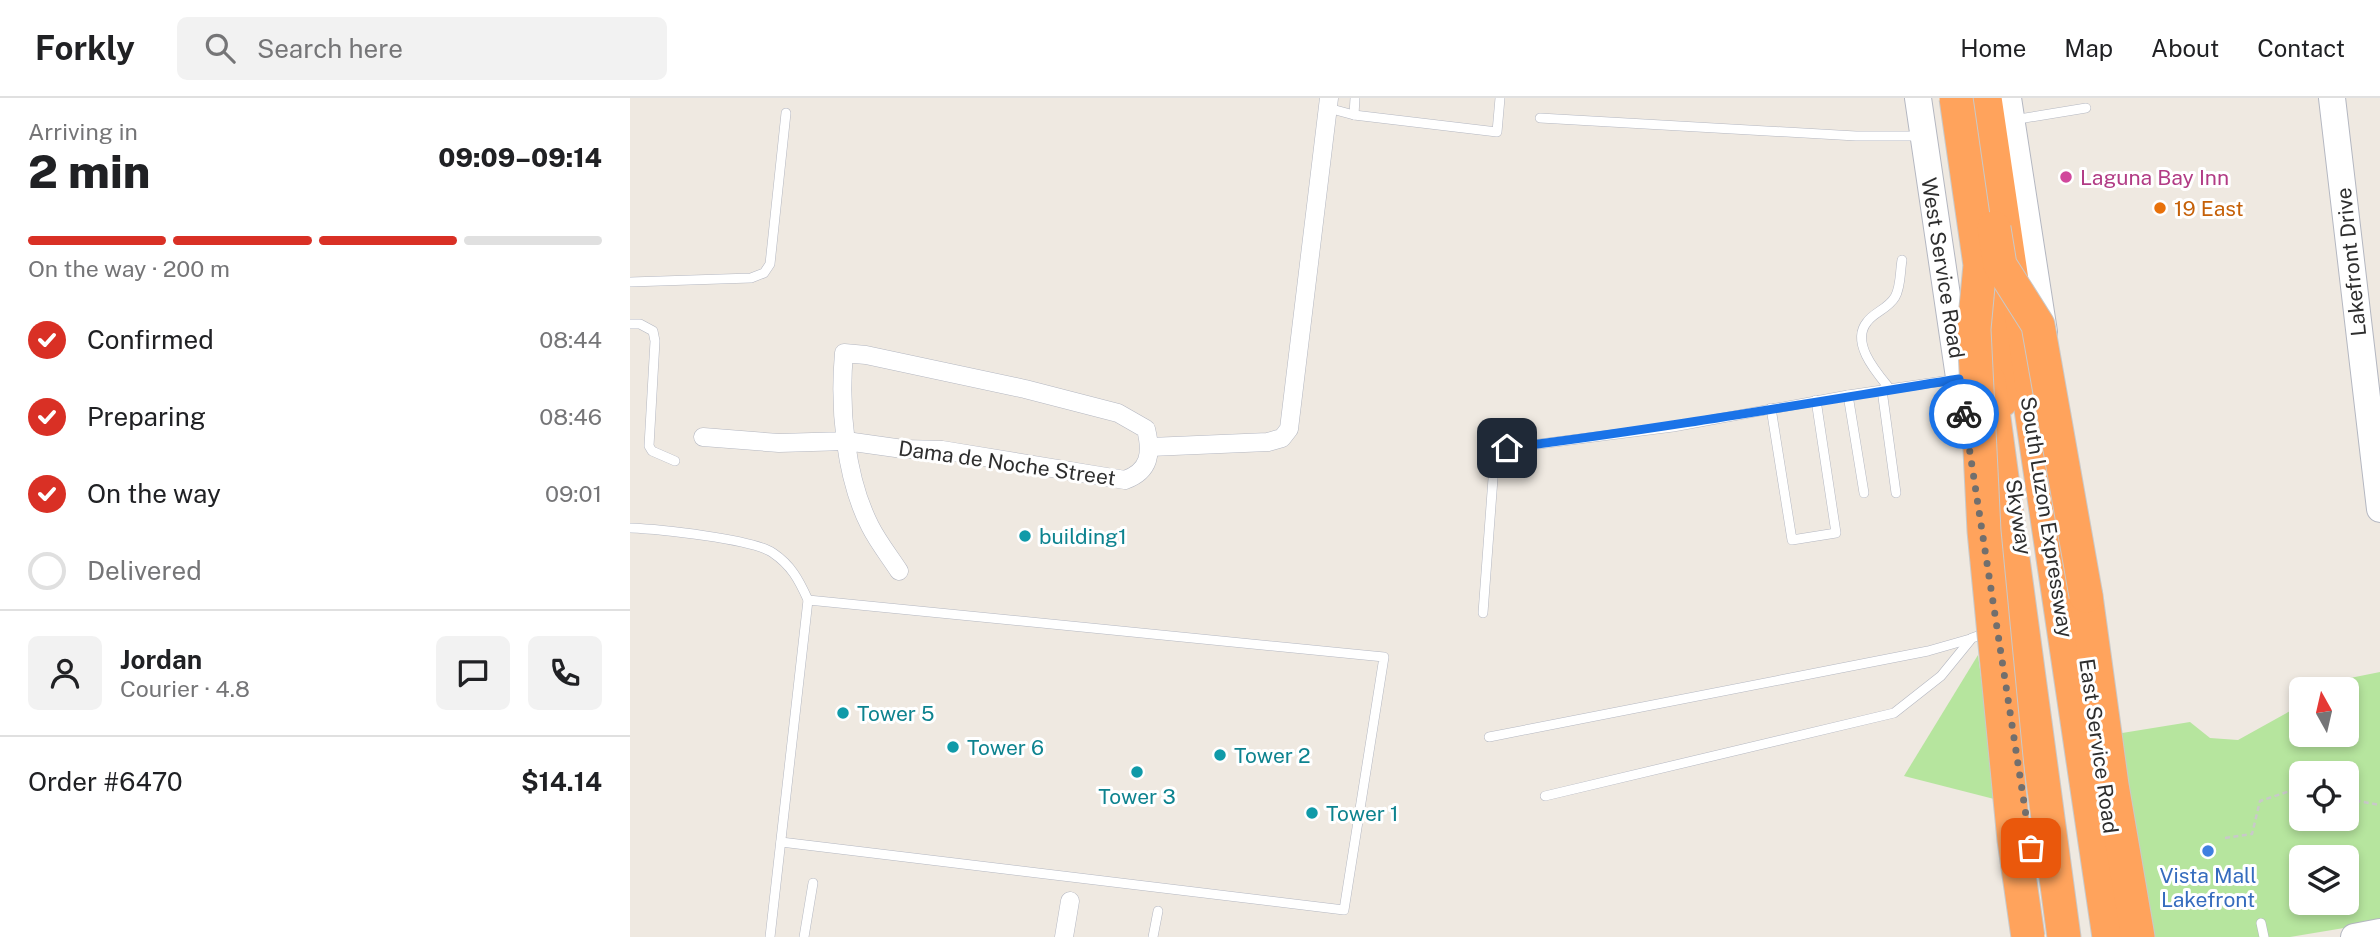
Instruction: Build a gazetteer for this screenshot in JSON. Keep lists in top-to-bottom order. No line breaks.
{"streets":{"highway":["Skyway","South Luzon Expressway"],"main road":["Lakefront Drive","West Service Road","East Service Road"],"street":["Dama de Noche Street"]},"places":["Laguna Bay Inn","19 East","building1","Tower 5","Tower 6","Tower 2","Tower 3","Tower 1","Vista Mall Lakefront"],"north":"top","page":{"header":"Forkly","search":"Search here","nav":["Home","Map","About","Contact"],"heading":["2 min","Arriving in","09:09–09:14"],"panel":["Jordan","Courier · 4.8","Order #6470","$14.14"],"bar":"On the way · 200 m","list":[["Confirmed","08:44"],["Preparing","08:46"],["On the way","09:01"],"Delivered"]}}
